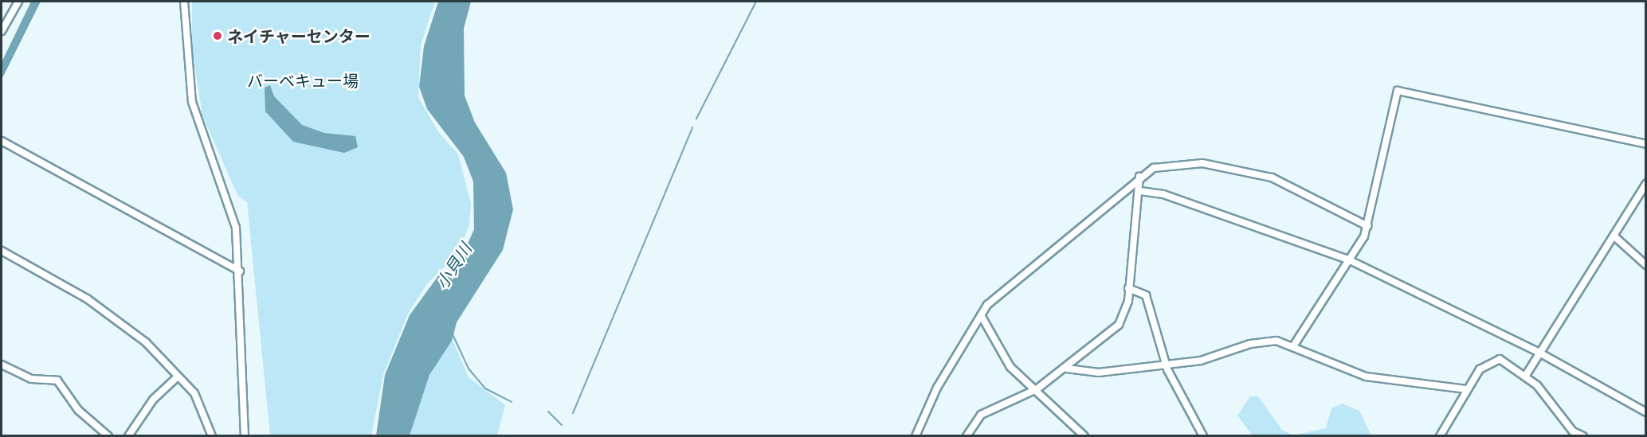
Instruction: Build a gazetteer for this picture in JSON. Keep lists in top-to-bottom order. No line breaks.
{"water":["小貝川"],"parks":["バーベキュー場"],"places":["ネイチャーセンター"]}
